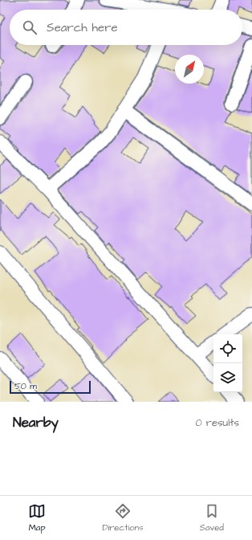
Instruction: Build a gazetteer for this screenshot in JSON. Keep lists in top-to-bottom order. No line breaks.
{"scale_bar":"50 m","north":"top right","page":{"search":"Search here","scale":"50 m","heading":["Nearby","0 results"],"nav":["Map","Directions","Saved"]}}
